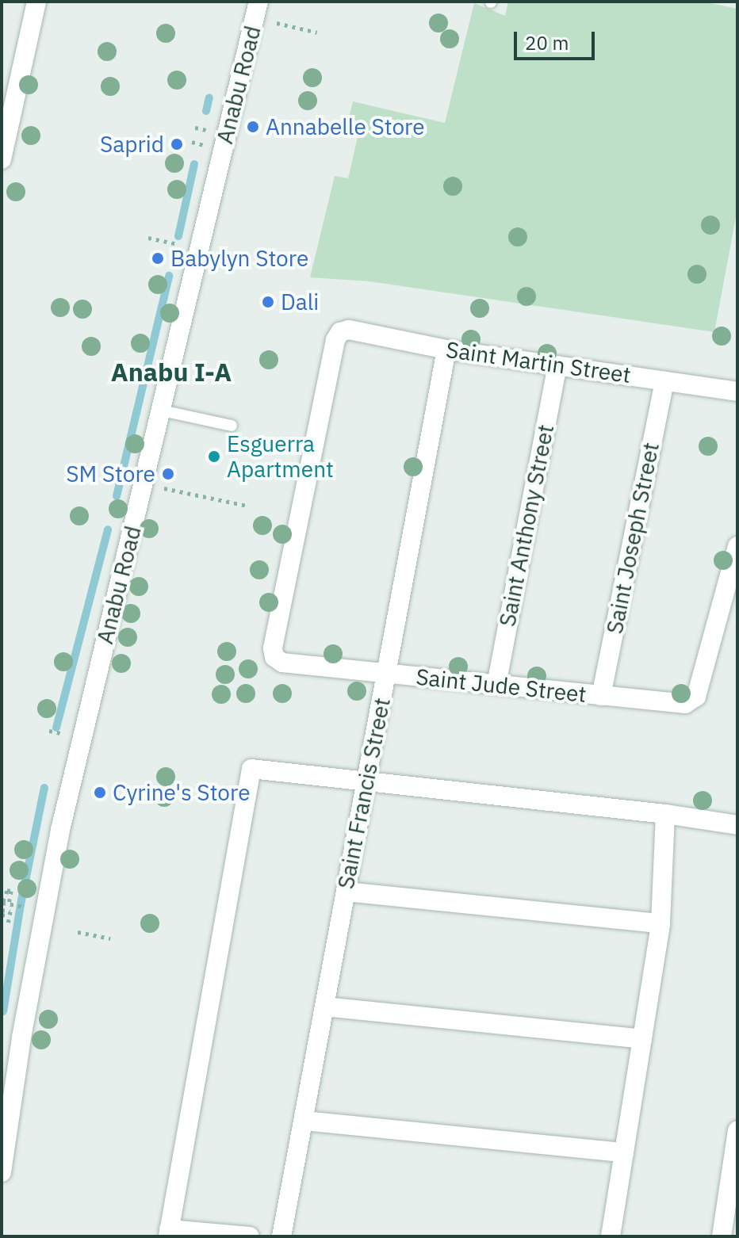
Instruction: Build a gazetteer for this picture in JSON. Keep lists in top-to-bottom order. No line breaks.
{"streets":{"street":["Anabu Road","Saint Martin Street","Saint Anthony Street","Saint Joseph Street","Saint Jude Street","Saint Francis Street"]},"crossings":[["Saint Martin Street","Saint Anthony Street"],["Saint Martin Street","Saint Joseph Street"],["Saint Martin Street","Saint Jude Street"],["Saint Martin Street","Saint Francis Street"],["Saint Anthony Street","Saint Jude Street"],["Saint Joseph Street","Saint Jude Street"],["Saint Jude Street","Saint Francis Street"]],"districts":["Anabu I-A"],"places":["Annabelle Store","Saprid","Babylyn Store","Dali","Esguerra Apartment","SM Store","Cyrine's Store"],"scale_bar":"20 m"}
